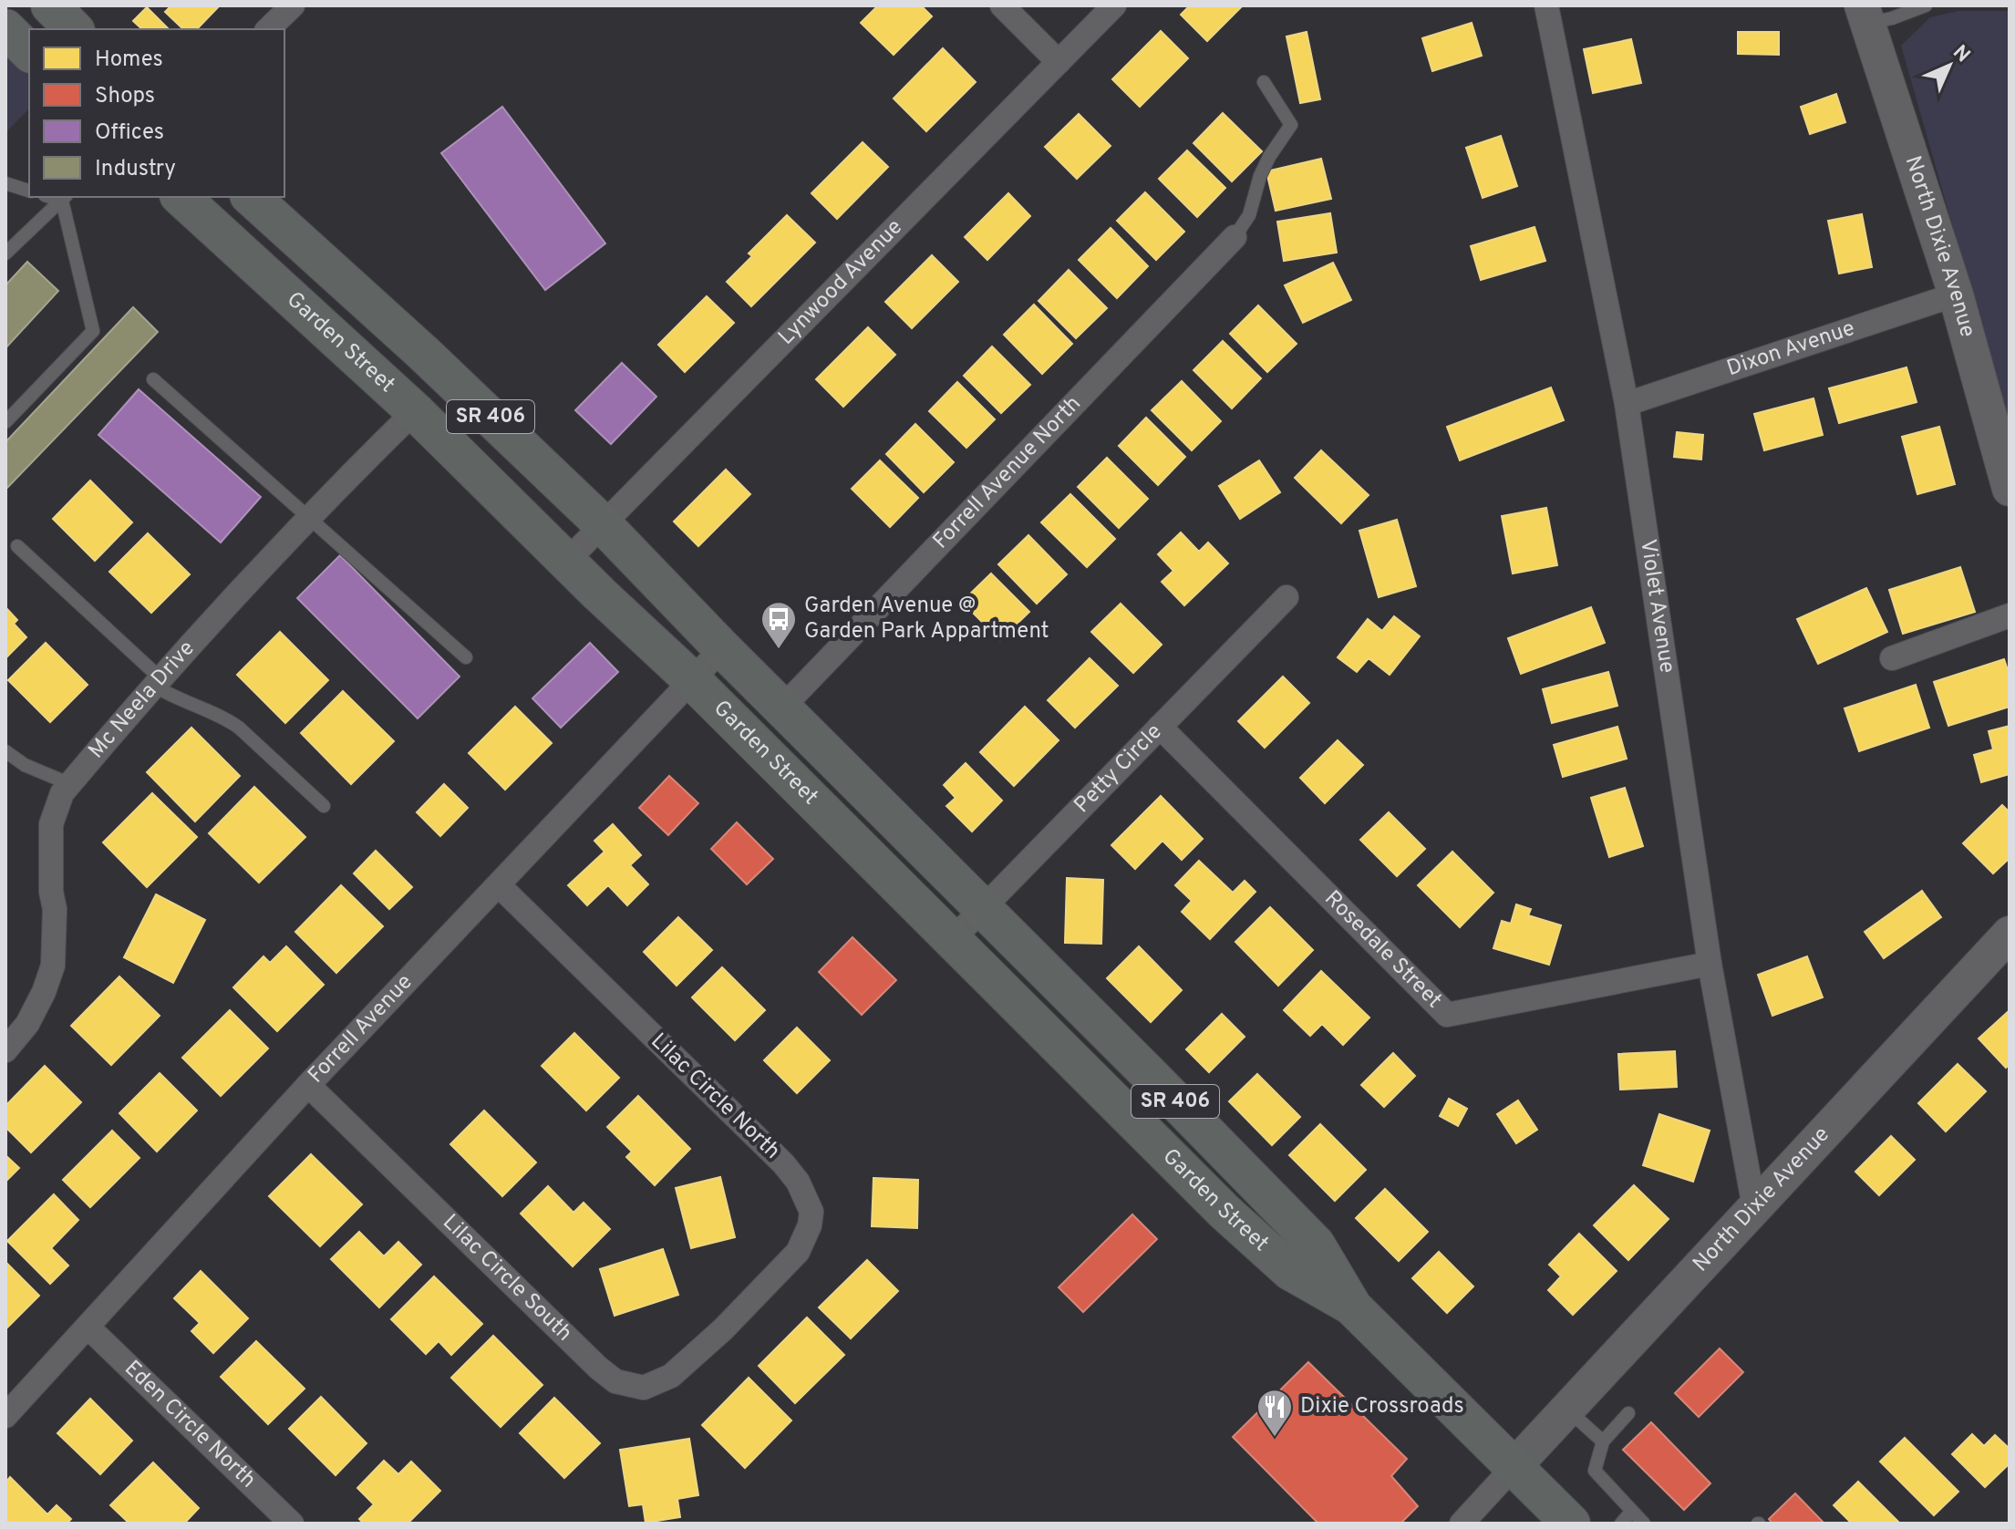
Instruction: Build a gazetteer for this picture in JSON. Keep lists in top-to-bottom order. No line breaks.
{"streets":{"main road":["Garden Street","SR 406"],"street":["North Dixie Avenue","Lynwood Avenue","Dixon Avenue","Forrell Avenue North","Violet Avenue","Mc Neela Drive","Petty Circle","Rosedale Street","Forrell Avenue","Lilac Circle North","Lilac Circle South","Eden Circle North"]},"crossings":[["North Dixie Avenue","Garden Street"],["North Dixie Avenue","Dixon Avenue"],["North Dixie Avenue","Violet Avenue"],["Lynwood Avenue","Garden Street"],["Garden Street","Forrell Avenue North"],["Garden Street","Mc Neela Drive"],["Garden Street","Petty Circle"],["Garden Street","Forrell Avenue"],["Dixon Avenue","Violet Avenue"],["Violet Avenue","Rosedale Street"],["Petty Circle","Rosedale Street"],["Forrell Avenue","Lilac Circle North"],["Forrell Avenue","Lilac Circle South"],["Forrell Avenue","Eden Circle North"],["Lilac Circle North","Lilac Circle South"]],"places":{"bus stop":["Garden Avenue @ Garden Park Appartment"],"restaurant":["Dixie Crossroads"]},"legend":["Homes","Shops","Offices","Industry"],"north":"top right"}
